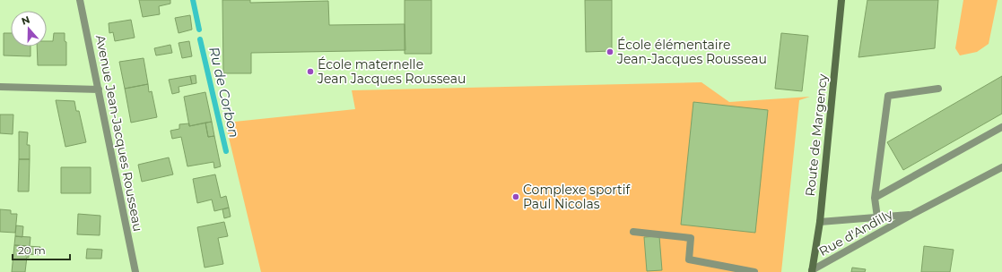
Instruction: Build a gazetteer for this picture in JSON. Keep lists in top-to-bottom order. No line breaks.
{"streets":{"main road":["Route de Margency"],"street":["Avenue Jean-Jacques Rousseau","Rue d'Andilly"]},"crossings":[["Route de Margency","Rue d'Andilly"]],"water":["Ru de Corbon"],"places":["École élémentaire Jean-Jacques Rousseau","École maternelle Jean Jacques Rousseau","Complexe sportif Paul Nicolas"],"scale_bar":"20 m","north":"top"}
